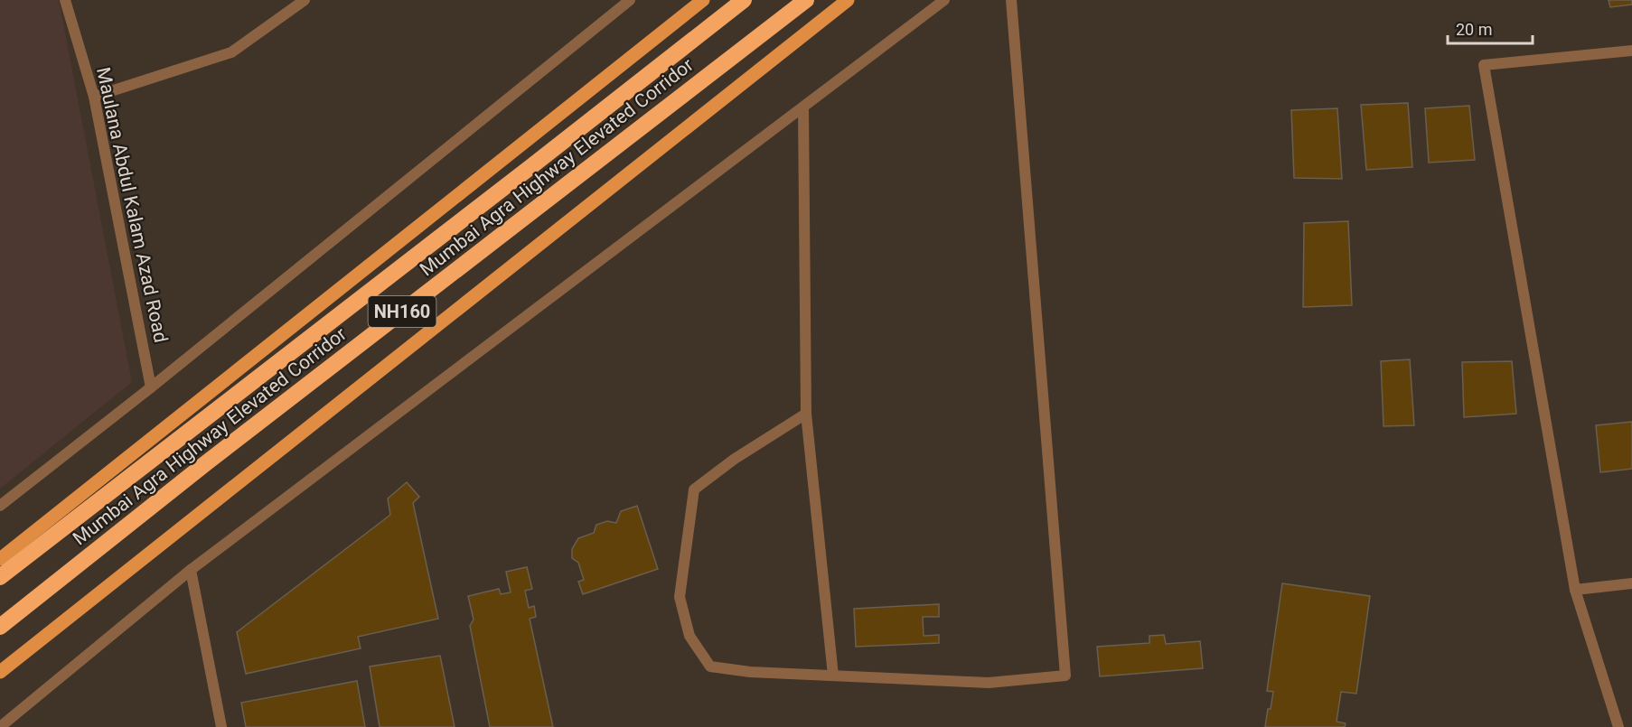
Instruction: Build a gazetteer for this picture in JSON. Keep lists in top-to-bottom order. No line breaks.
{"streets":{"highway":["Mumbai Agra Highway Elevated Corridor","NH160"],"street":["Maulana Abdul Kalam Azad Road"]},"scale_bar":"20 m"}
